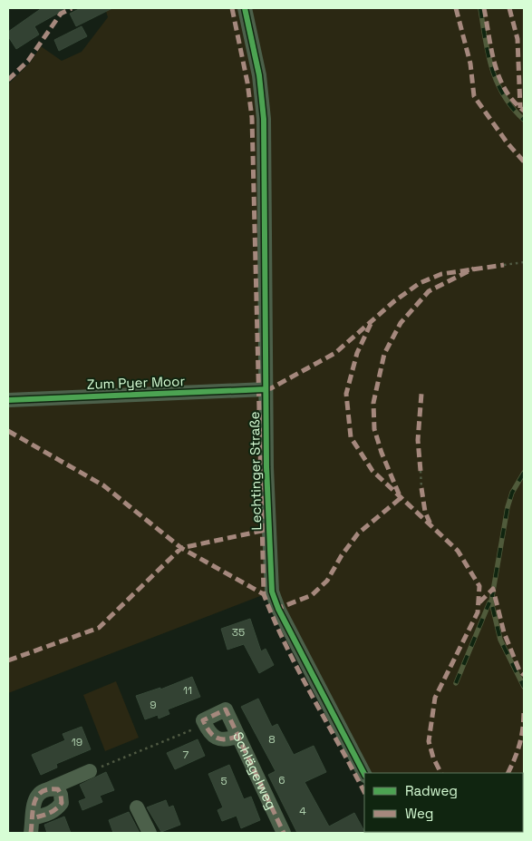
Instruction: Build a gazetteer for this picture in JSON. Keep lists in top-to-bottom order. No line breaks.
{"streets":{"street":["Zum Pyer Moor","Lechtinger Straße","Schlägelweg"]},"crossings":[["Zum Pyer Moor","Lechtinger Straße"]],"house_numbers":["35","11","9","8","19","7","6","5","4"],"legend":["Radweg","Weg"]}
